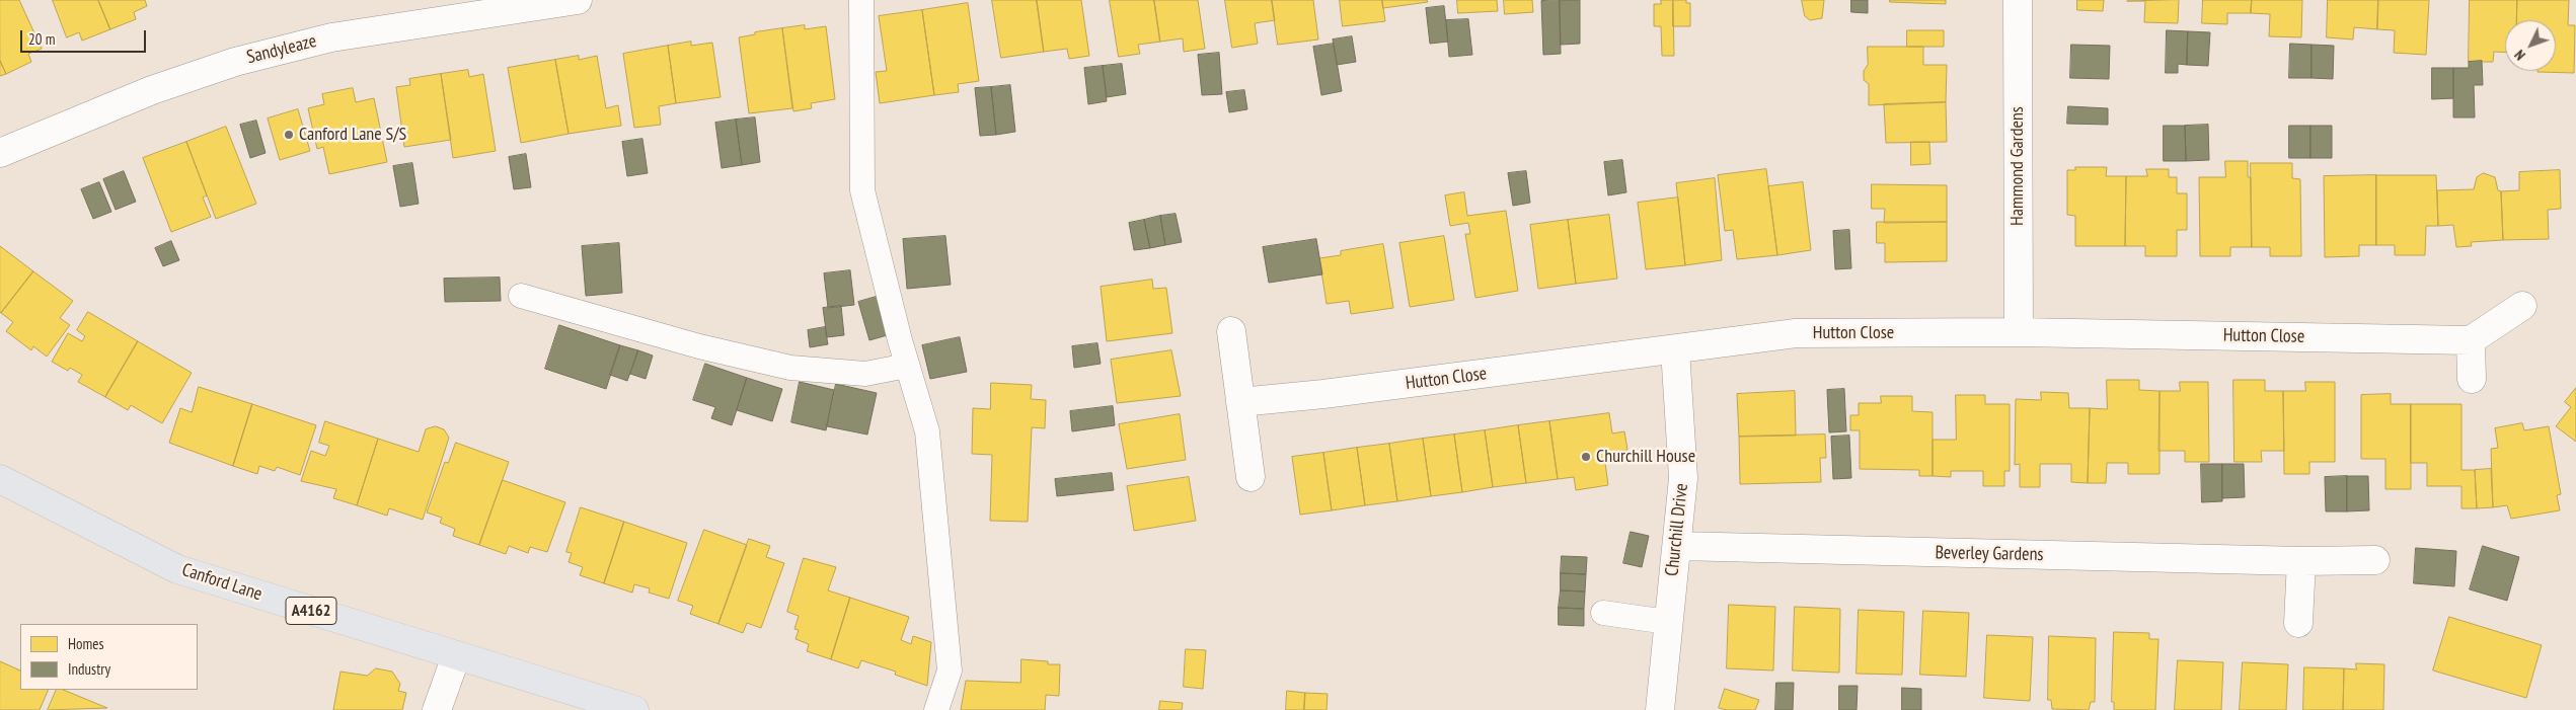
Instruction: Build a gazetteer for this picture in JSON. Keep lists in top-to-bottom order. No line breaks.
{"streets":{"main road":["Canford Lane","A4162"],"street":["Sandyleaze","Hammond Gardens","Hutton Close","Churchill Drive","Beverley Gardens"]},"crossings":[["Hammond Gardens","Hutton Close"],["Hutton Close","Churchill Drive"],["Churchill Drive","Beverley Gardens"]],"places":["Canford Lane S/S","Churchill House"],"legend":["Homes","Industry"],"scale_bar":"20 m","north":"bottom left"}
